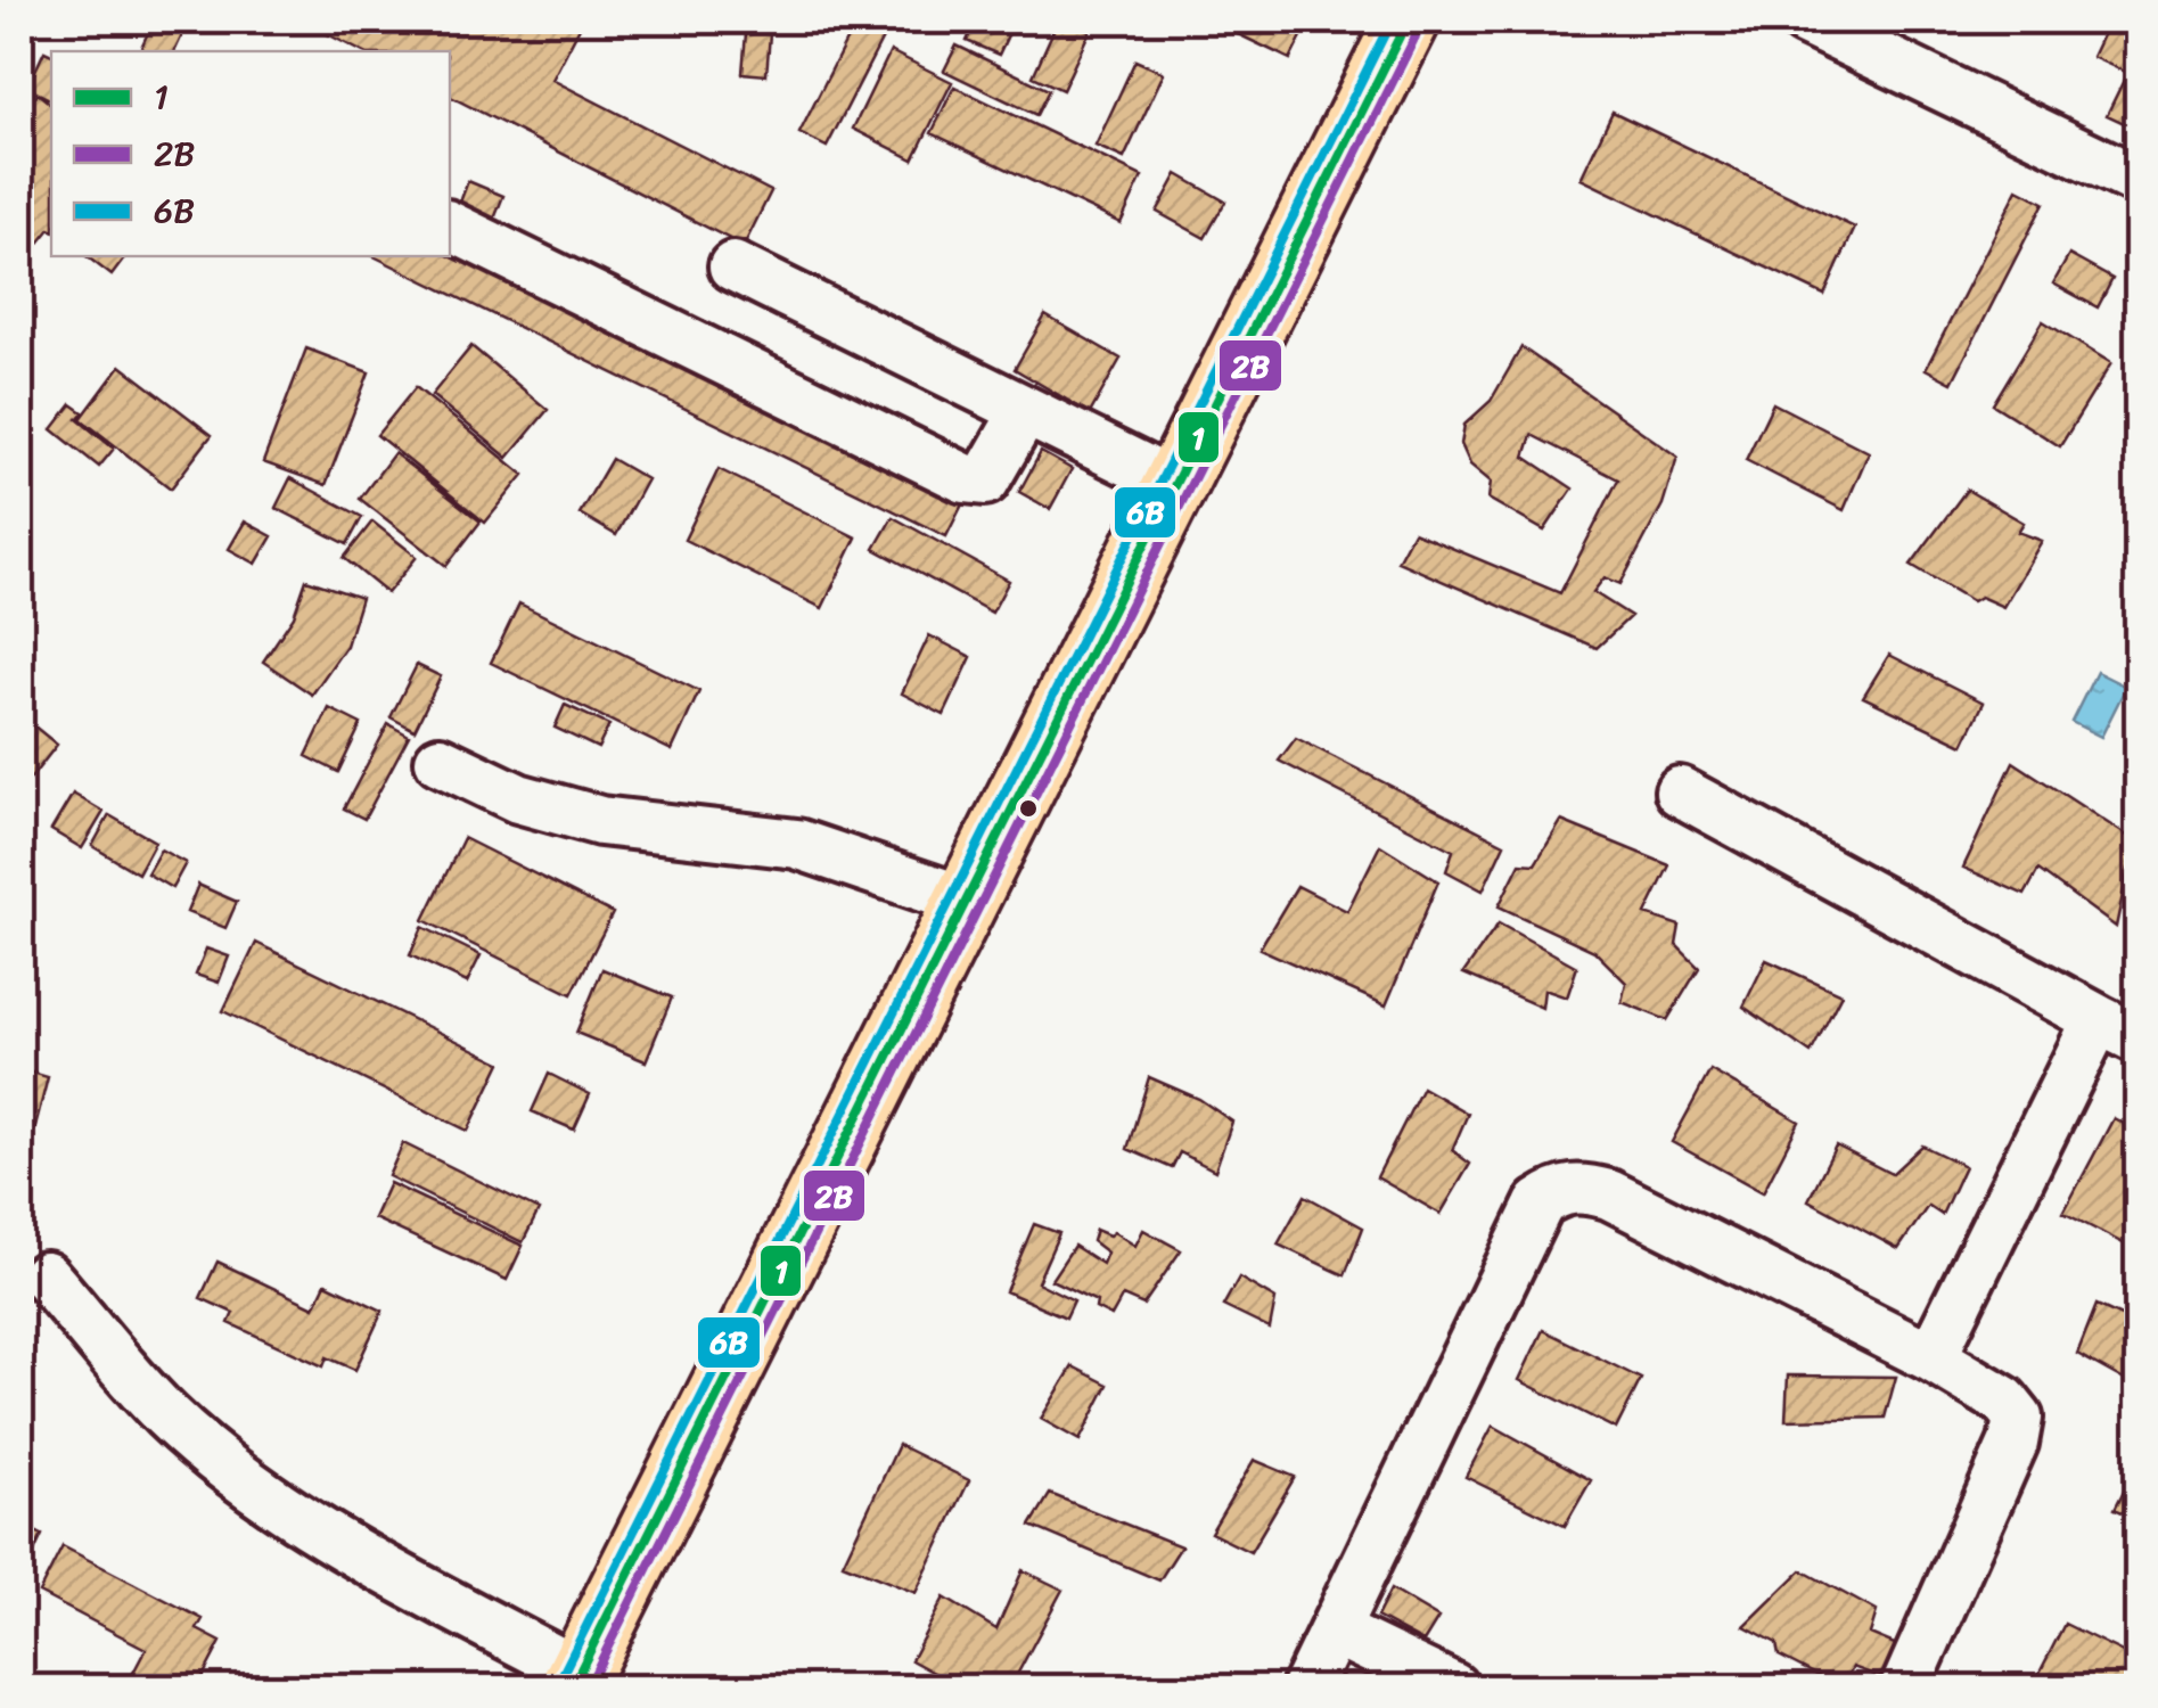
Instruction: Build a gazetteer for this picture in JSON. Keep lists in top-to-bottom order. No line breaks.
{"lines":["transit line 1","transit line 6B","transit line 2B"],"legend":["1","2B","6B"]}
